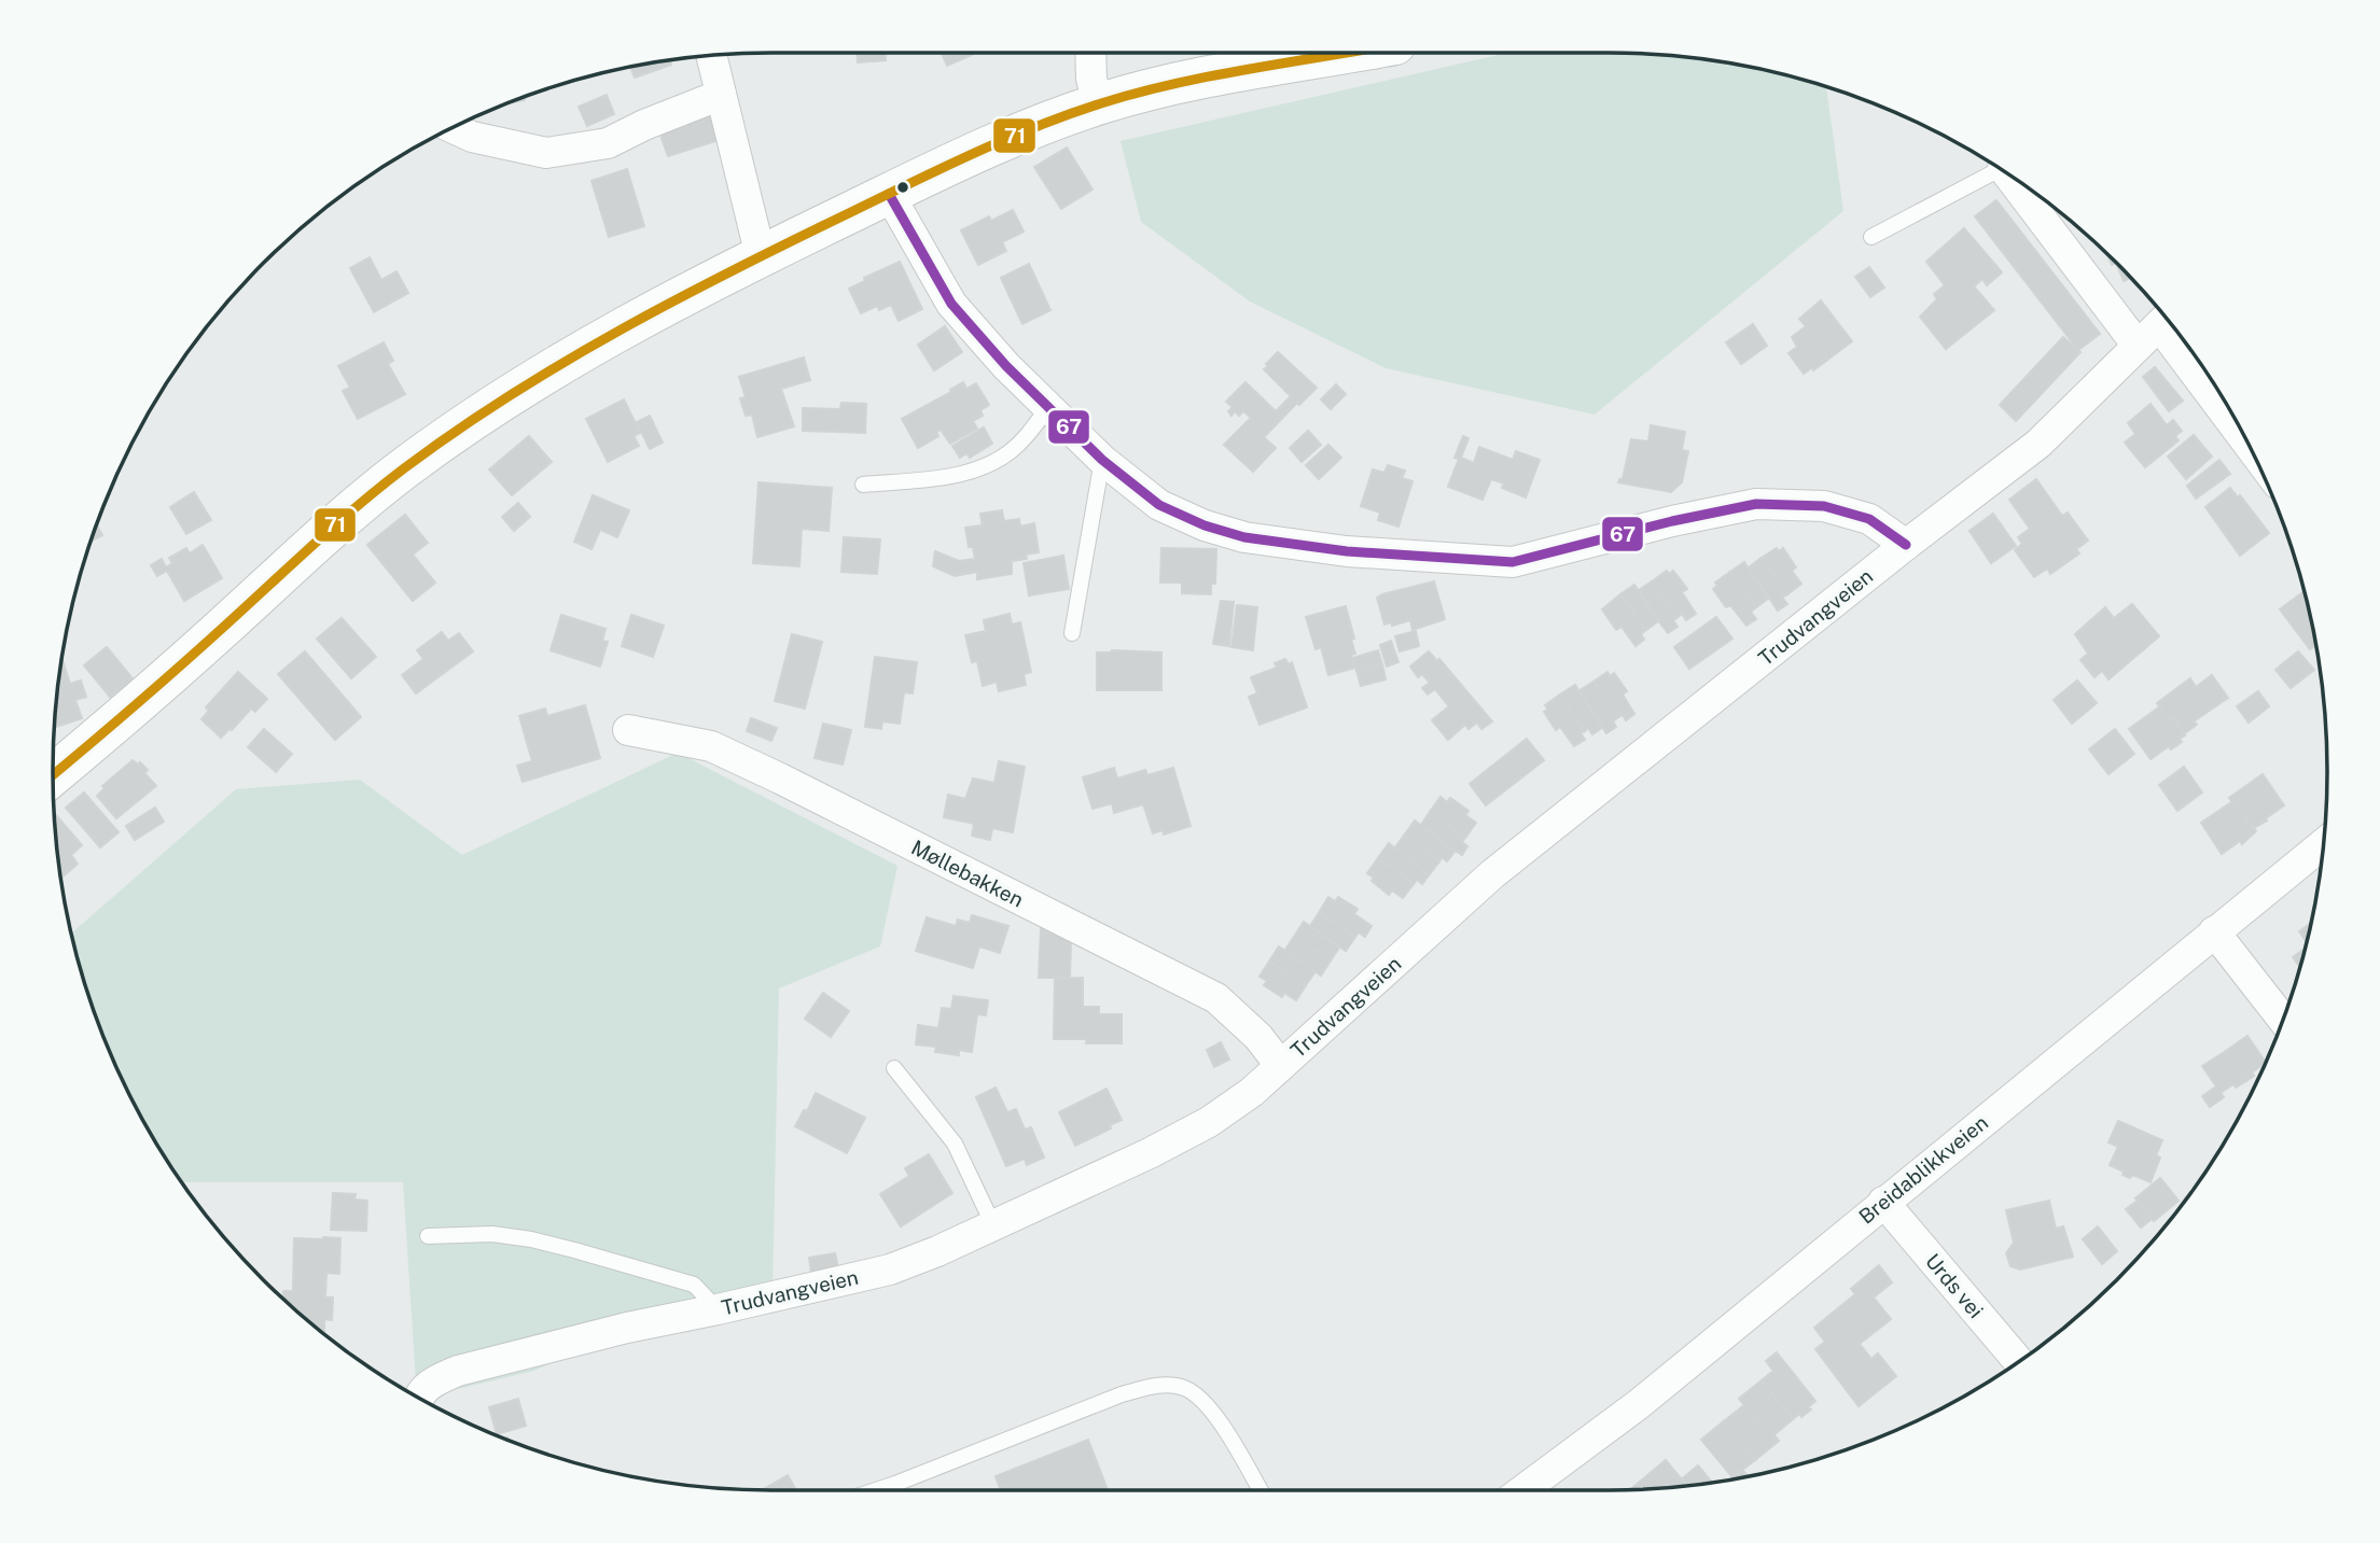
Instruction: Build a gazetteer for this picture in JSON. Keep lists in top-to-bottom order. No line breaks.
{"streets":{"street":["Trudvangveien","Møllebakken","Breidablikkveien","Urds vei"]},"crossings":[["Trudvangveien","Møllebakken"],["Breidablikkveien","Urds vei"]],"lines":["transit line 71","transit line 67"]}
